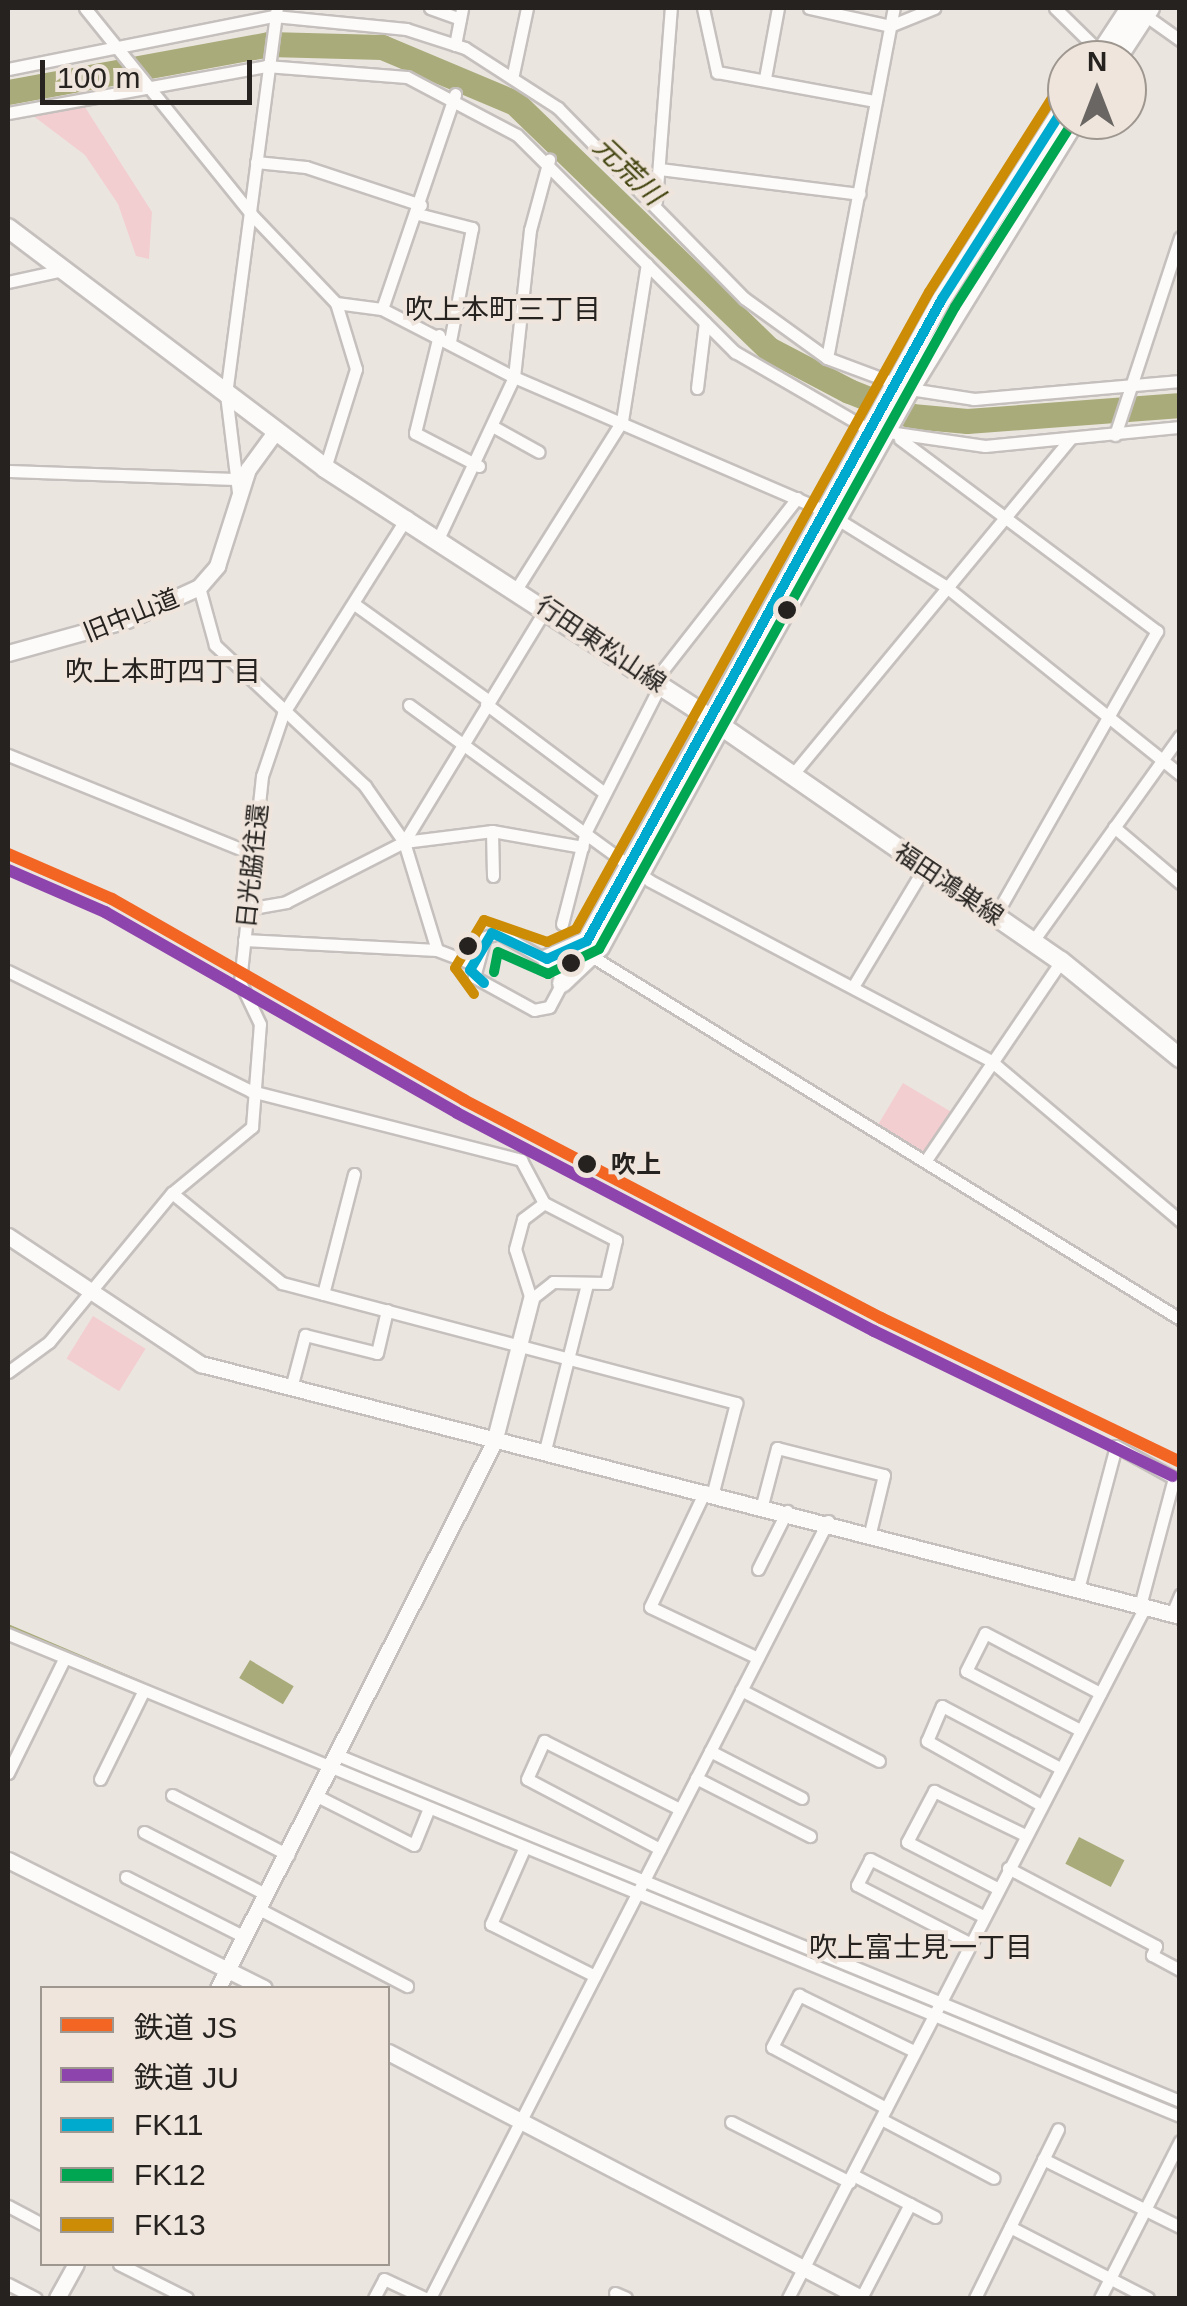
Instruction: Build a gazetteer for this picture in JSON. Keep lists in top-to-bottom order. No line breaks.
{"streets":{"main road":["行田東松山線","福田鴻巣線"],"street":["旧中山道","日光脇往還"]},"crossings":[["旧中山道","行田東松山線"],["行田東松山線","福田鴻巣線"]],"districts":["吹上本町三丁目","吹上本町四丁目","吹上富士見一丁目"],"water":["元荒川"],"places":["吹上"],"lines":["transit line FK13","transit line FK11","transit line FK12","rail line JS","rail line JU"],"legend":["鉄道 JS","鉄道 JU","FK11","FK12","FK13"],"scale_bar":"100 m","north":"top"}
